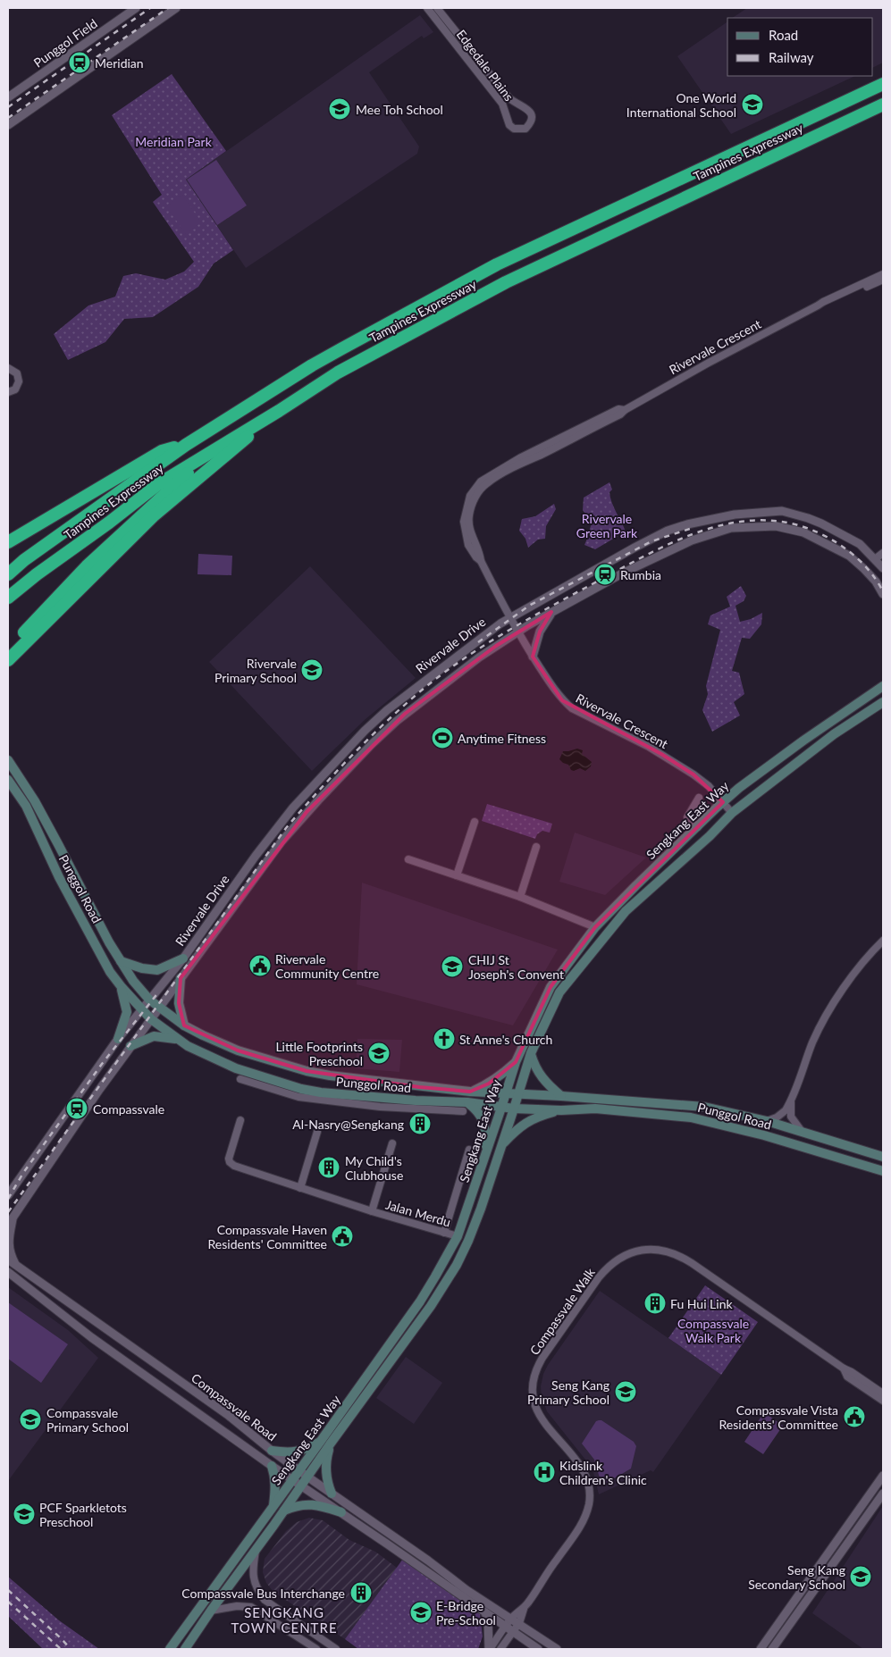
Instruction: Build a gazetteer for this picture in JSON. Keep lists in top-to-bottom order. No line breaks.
{"streets":{"highway":["Tampines Expressway"],"main road":["Sengkang East Way","Punggol Road"],"street":["Punggol Field","Edgedale Plains","Rivervale Crescent","Rivervale Drive","Jalan Merdu","Compassvale Walk","Compassvale Road"]},"crossings":[["Rivervale Crescent","Rivervale Drive"],["Rivervale Crescent","Sengkang East Way"],["Rivervale Drive","Punggol Road"],["Sengkang East Way","Punggol Road"],["Sengkang East Way","Jalan Merdu"],["Sengkang East Way","Compassvale Road"],["Compassvale Walk","Compassvale Road"]],"districts":["SENGKANG TOWN CENTRE"],"parks":["Meridian Park","Rivervale Green Park","Compassvale Walk Park"],"places":{"station":["Meridian","Rumbia","Compassvale"],"school or university":["One World International School","Mee Toh School","Rivervale Primary School","CHIJ St Joseph's Convent","Little Footprints Preschool","Seng Kang Primary School","Compassvale Primary School","PCF Sparkletots Preschool","Seng Kang Secondary School","E-Bridge Pre-School"],"sports":["Anytime Fitness"],"public building":["Rivervale Community Centre","Compassvale Haven Residents' Committee","Compassvale Vista Residents' Committee"],"church":["St Anne's Church"],"building":["Al-Nasry@Sengkang","My Child's Clubhouse","Fu Hui Link","Compassvale Bus Interchange"],"hospital":["Kidslink Children's Clinic"]},"legend":["Road","Railway"]}
